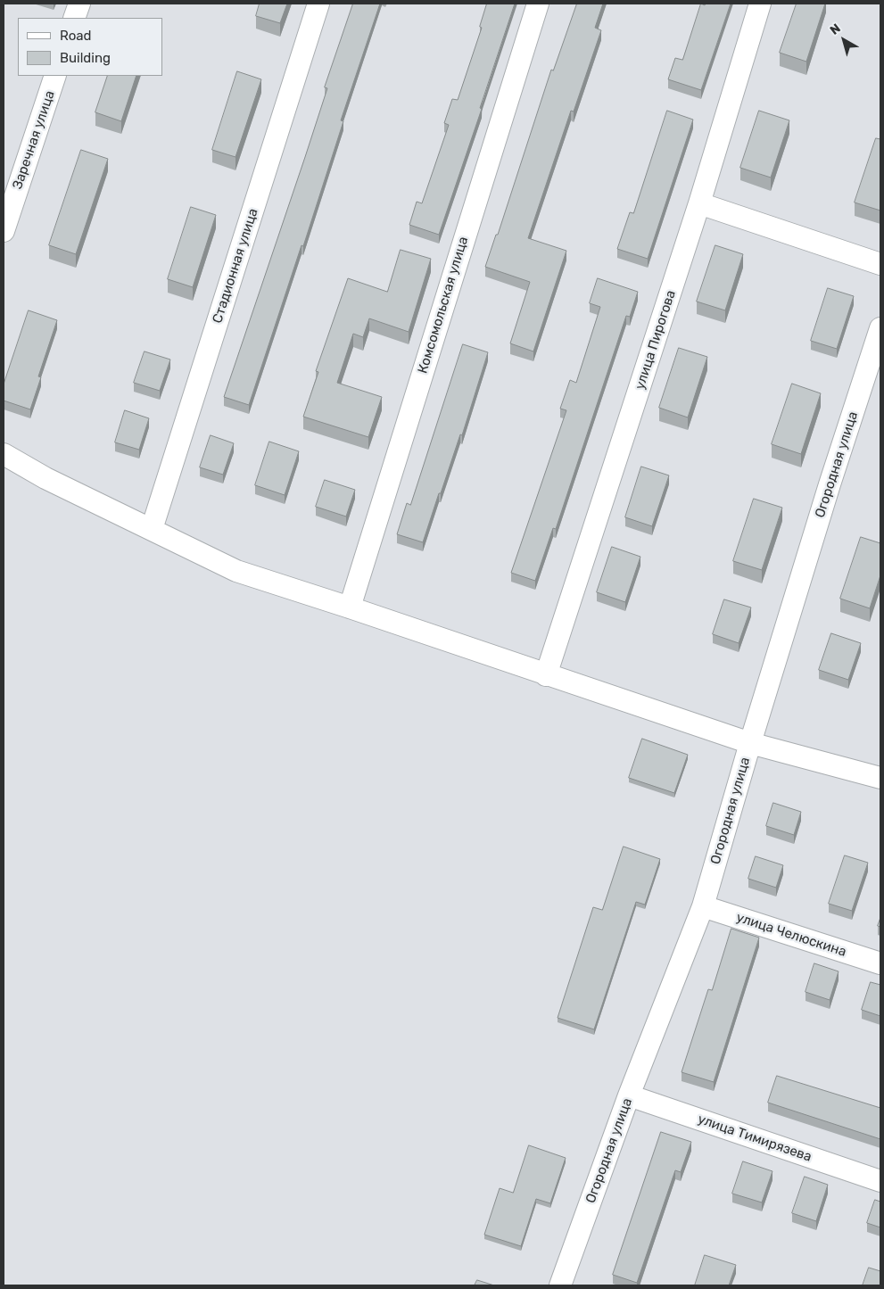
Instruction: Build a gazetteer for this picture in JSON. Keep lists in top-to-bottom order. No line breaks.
{"streets":{"street":["Заречная улица","Стадионная улица","Комсомольская улица","улица Пирогова","Огородная улица","улица Челюскина","улица Тимирязева"]},"crossings":[["Огородная улица","улица Челюскина"],["Огородная улица","улица Тимирязева"]],"legend":["Road","Building"],"north":"top left"}
